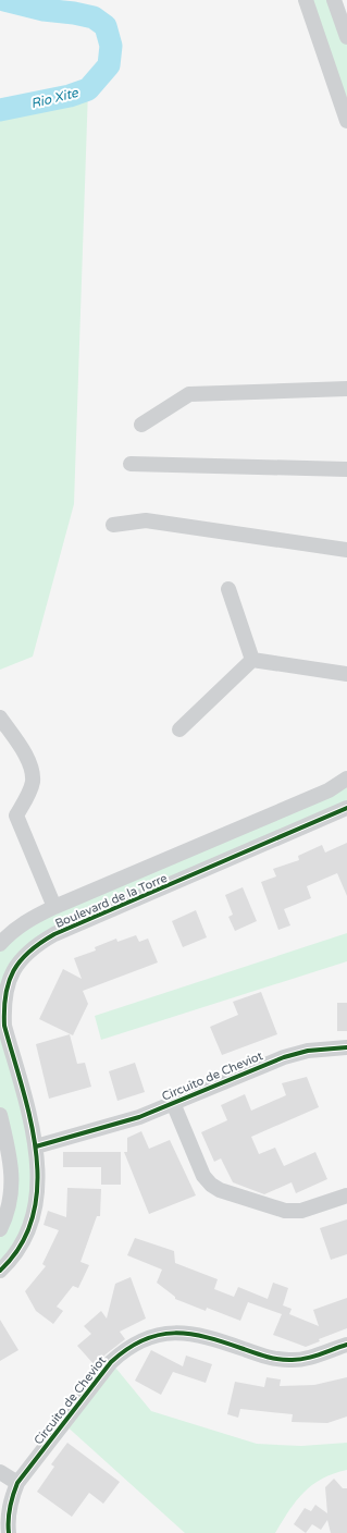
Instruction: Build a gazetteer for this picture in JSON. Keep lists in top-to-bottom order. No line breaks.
{"streets":{"street":["Boulevard de la Torre","Circuito de Cheviot"]},"crossings":[["Boulevard de la Torre","Circuito de Cheviot"]],"water":["Rio Xite"]}
